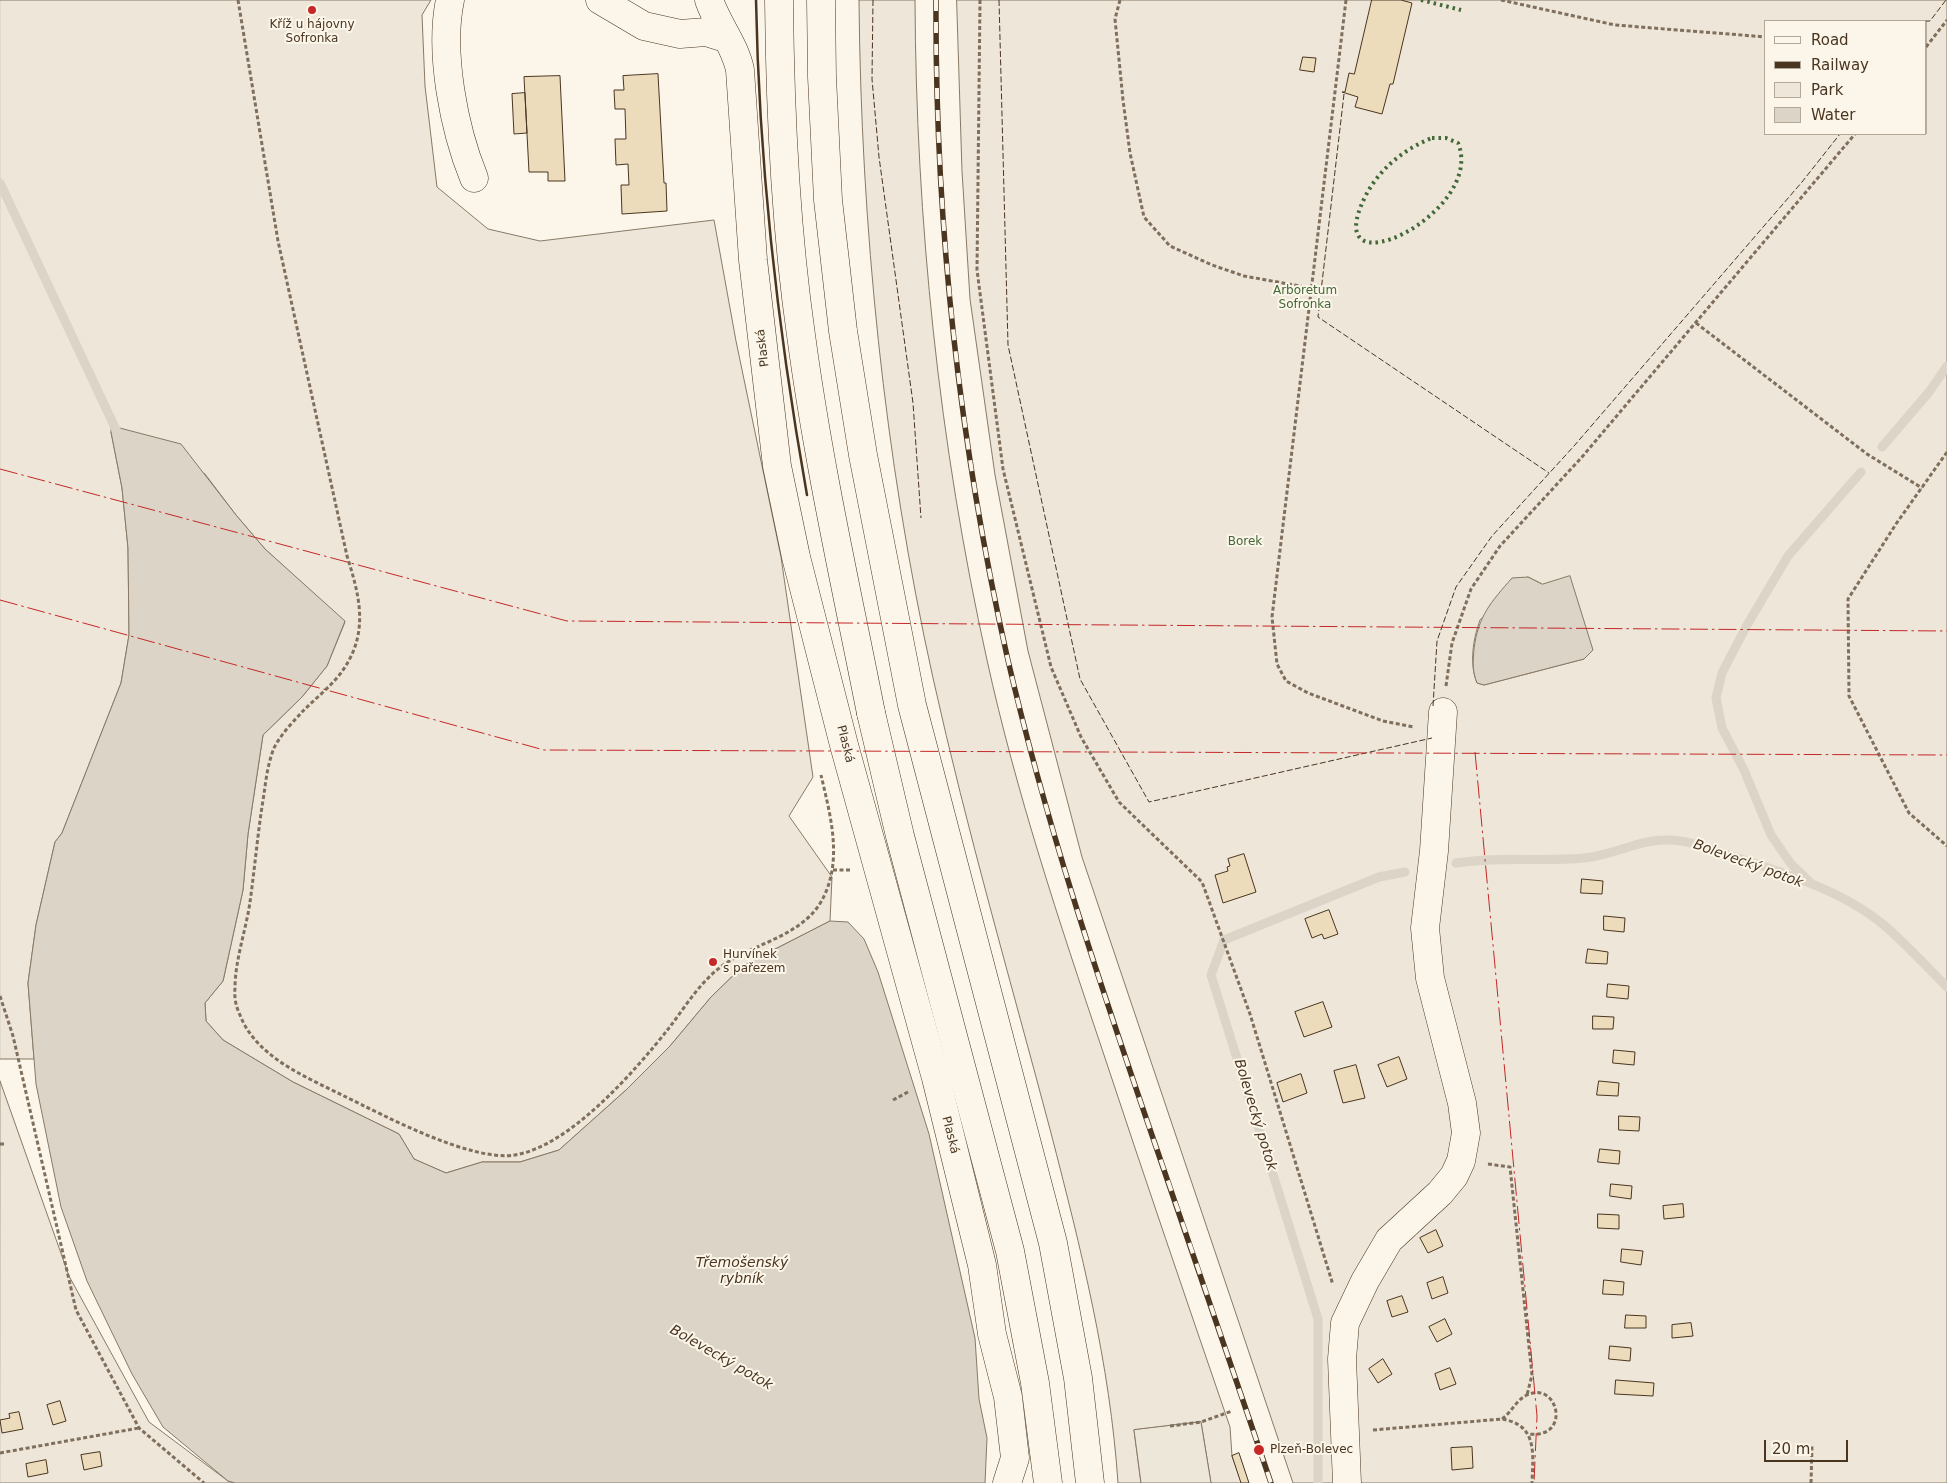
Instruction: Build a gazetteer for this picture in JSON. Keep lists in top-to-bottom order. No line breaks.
{"streets":{"main road":["Plaská"]},"water":["Bolevecký potok","Třemošenský rybník"],"parks":["Arboretum Sofronka","Borek"],"places":["Kříž u hájovny Sofronka","Hurvínek s pařezem","Plzeň-Bolevec"],"legend":["Road","Railway","Park","Water"],"scale_bar":"20 m"}
